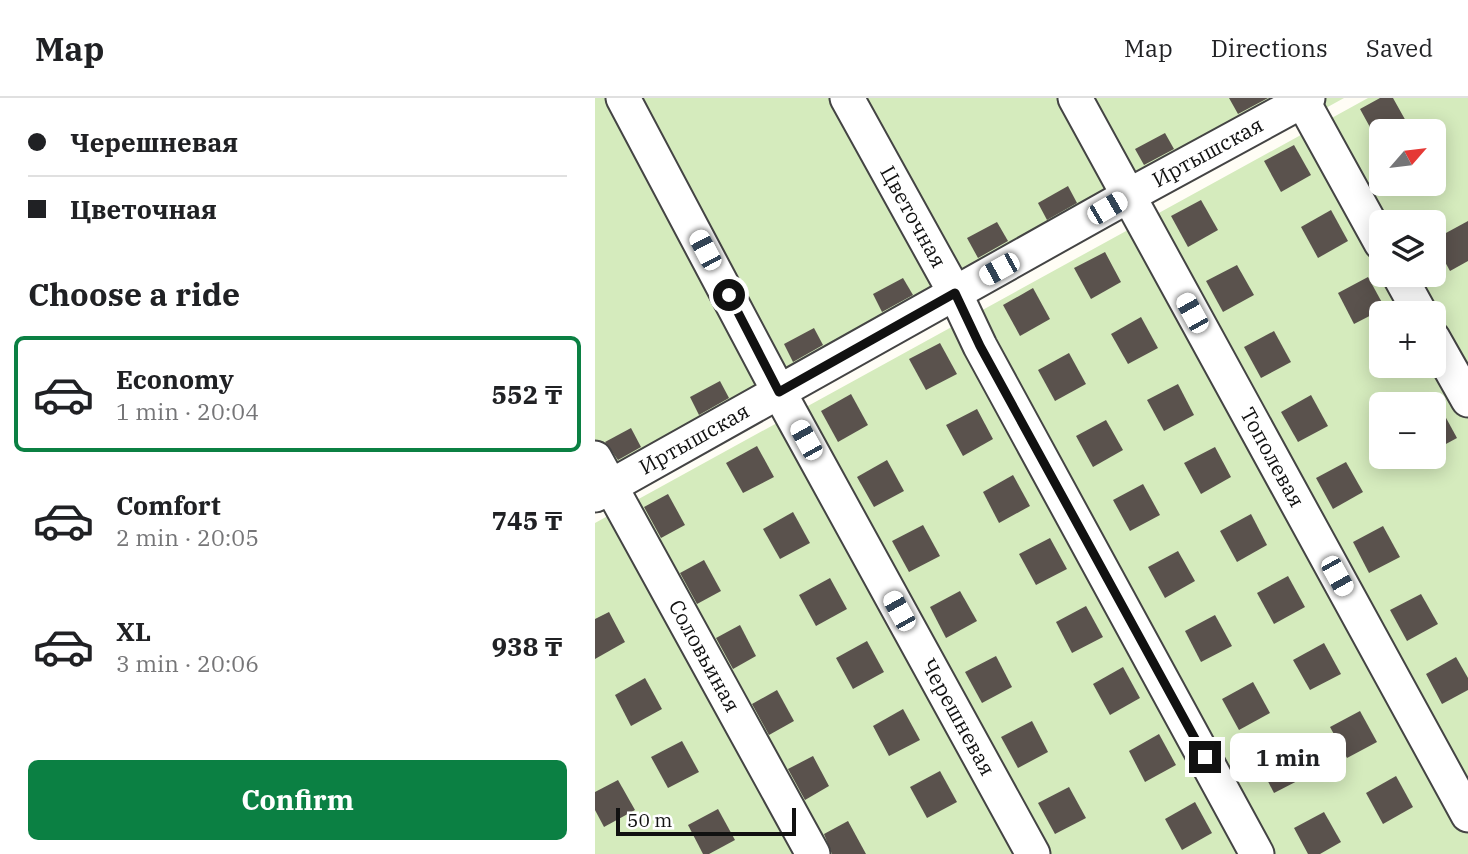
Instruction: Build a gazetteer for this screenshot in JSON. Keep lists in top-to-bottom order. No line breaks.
{"streets":{"street":["Иртышская","Цветочная","Тополевая","Соловьиная","Черешневая"]},"crossings":[["Иртышская","Цветочная"],["Иртышская","Тополевая"],["Иртышская","Соловьиная"],["Иртышская","Черешневая"]],"scale_bar":"50 m","north":"top right","page":{"header":"Map","nav":["Map","Directions","Saved"],"banner":["Черешневая","Цветочная"],"map_buttons":["+","−"],"heading":"Choose a ride","list":[{"name":"Economy","note":"1 min · 20:04","value":"552 ₸"},{"name":"Comfort","note":"2 min · 20:05","value":"745 ₸"},{"name":"XL","note":"3 min · 20:06","value":"938 ₸"}],"bubble":"1 min","buttons":"Confirm","scale":"50 m"}}
